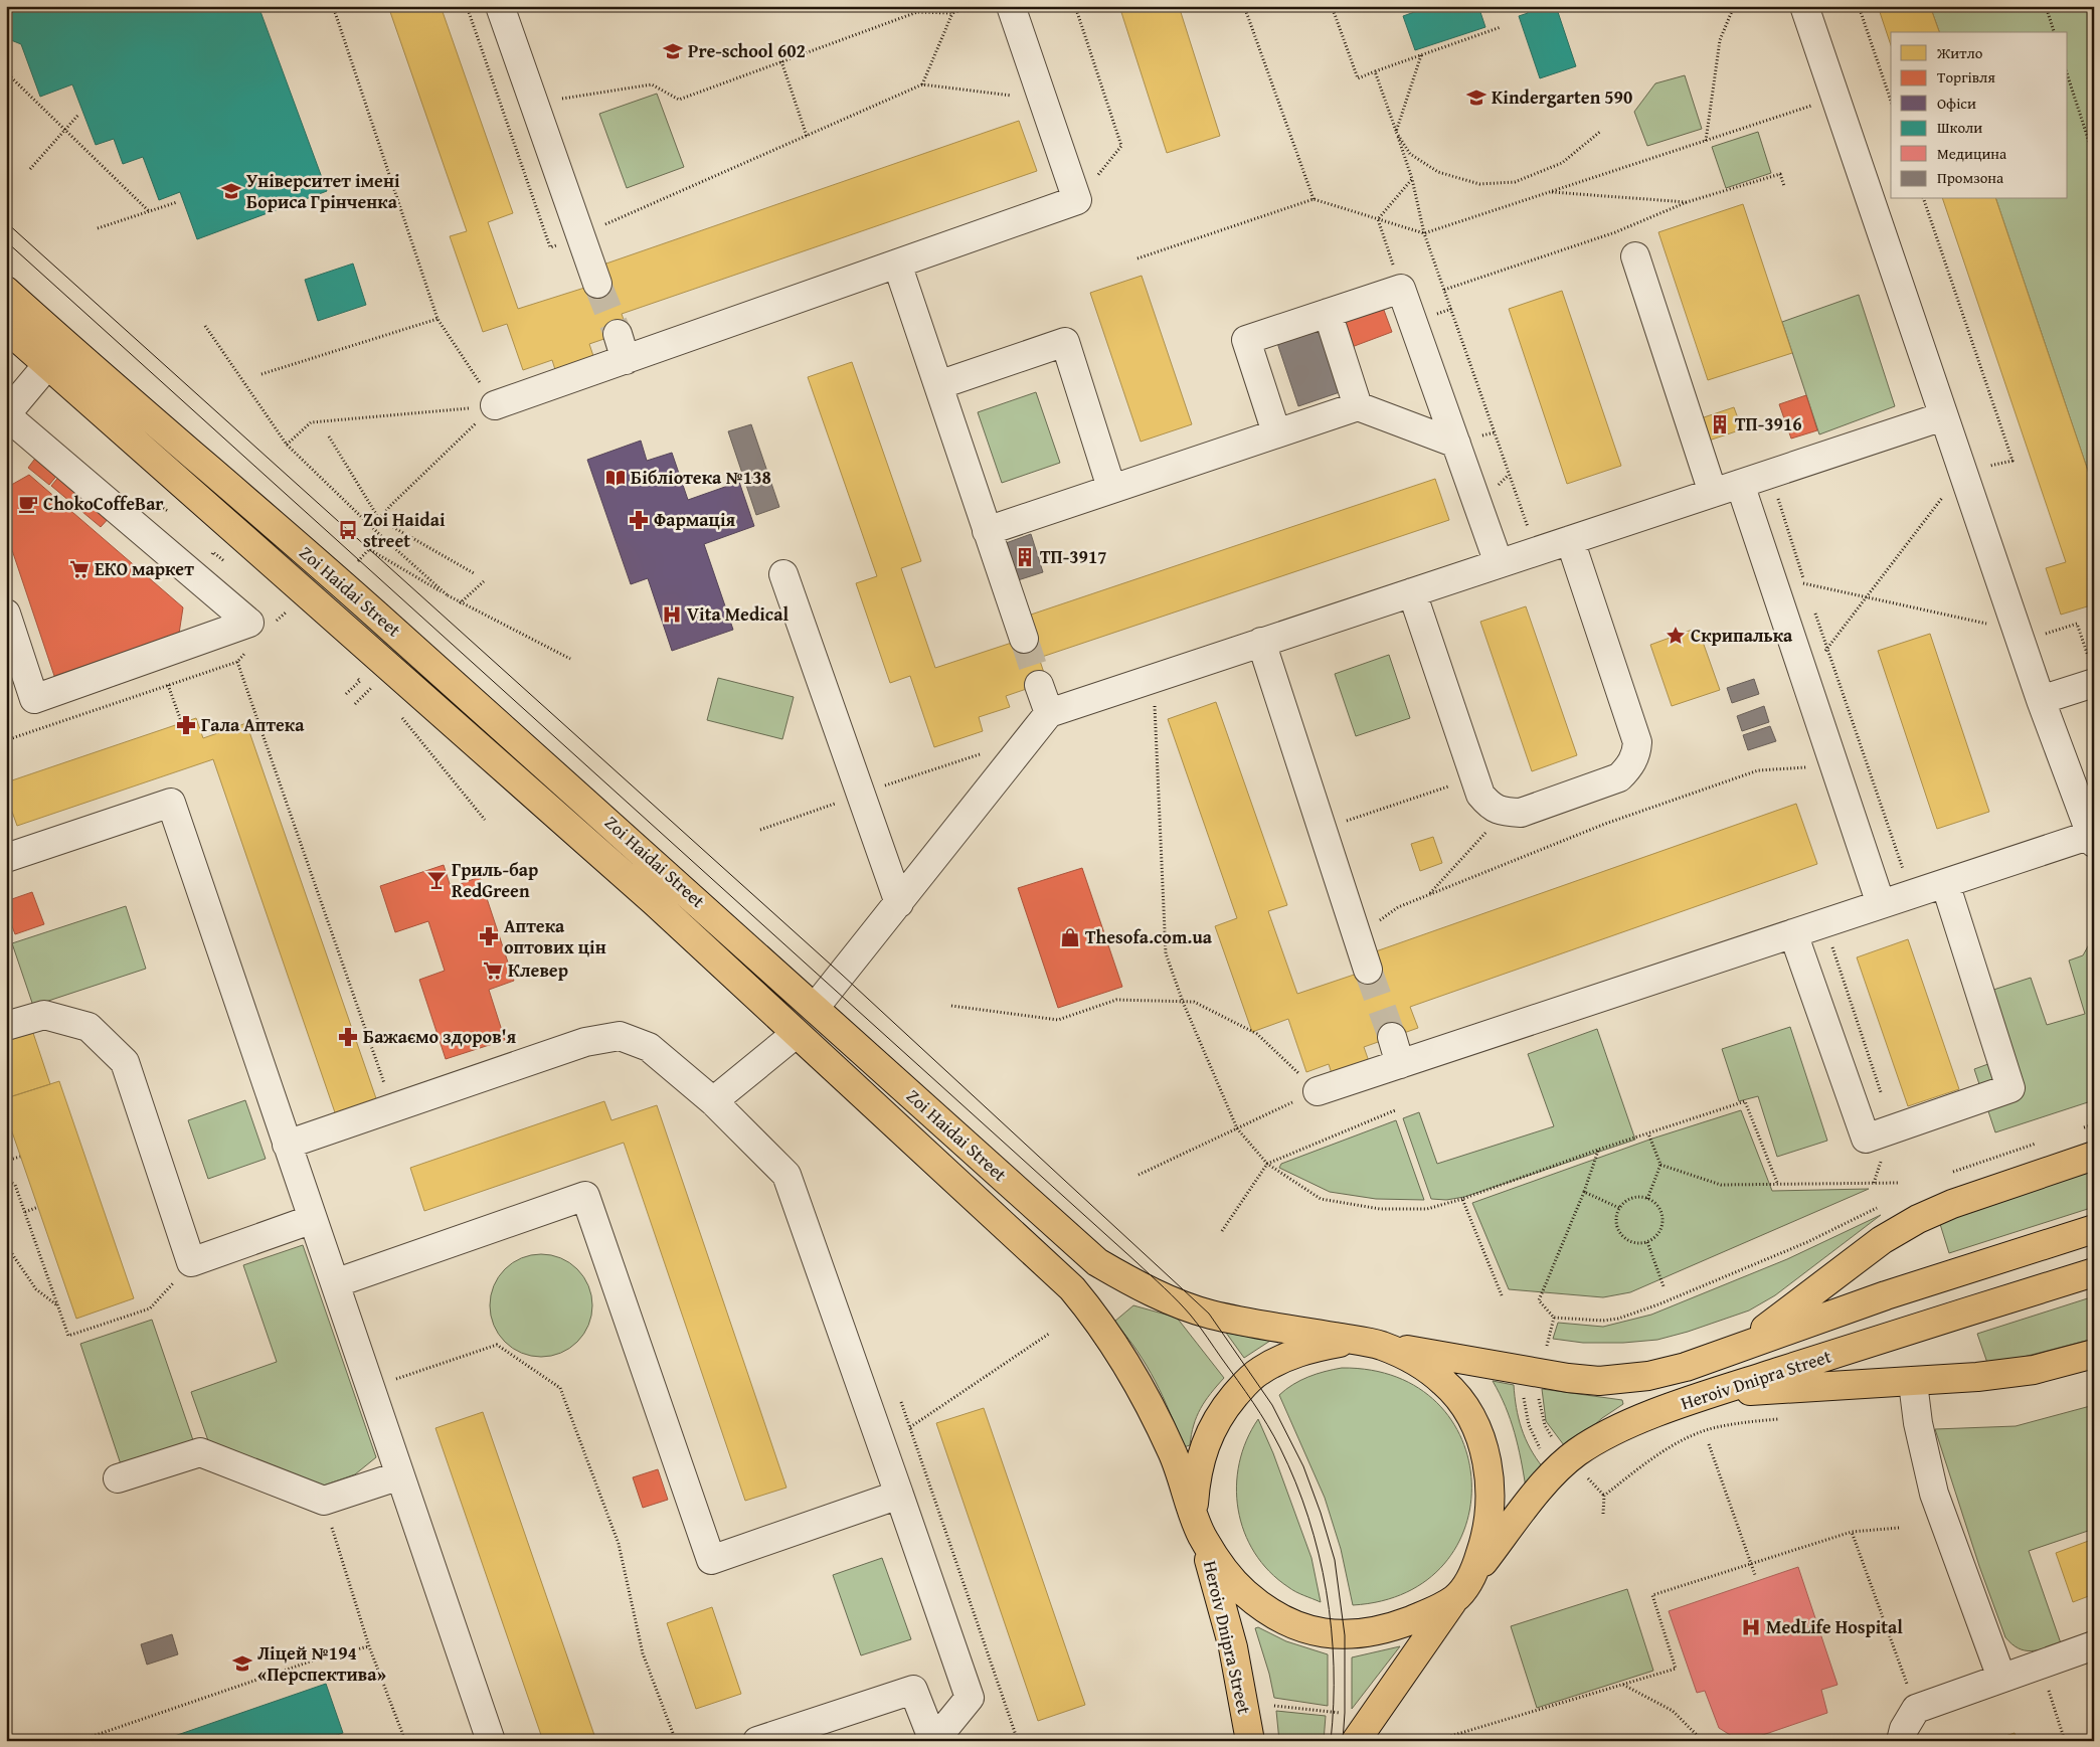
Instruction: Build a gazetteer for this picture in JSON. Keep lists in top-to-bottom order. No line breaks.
{"streets":{"main road":["Zoi Haidai Street","Heroiv Dnipra Street"]},"crossings":[["Zoi Haidai Street","Heroiv Dnipra Street"]],"places":{"school or university":["Pre-school 602","Kindergarten 590","Університет імені Бориса Грінченка","Ліцей №194 «Перспектива»"],"building":["ТП-3916","ТП-3917"],"library":["Бібліотека №138"],"cafe":["ChokoCoffeBar"],"pharmacy":["Фармація","Гала Аптека","Аптека оптових цін","Бажаємо здоров'я"],"bus stop":["Zoi Haidai street"],"supermarket":["ЕКО маркет","Клевер"],"hospital":["Vita Medical","MedLife Hospital"],"place":["Скрипалька"],"bar":["Гриль-бар RedGreen"],"shop":["Thesofa.com.ua"]},"legend":["Житло","Торгівля","Офіси","Школи","Медицина","Промзона"]}
